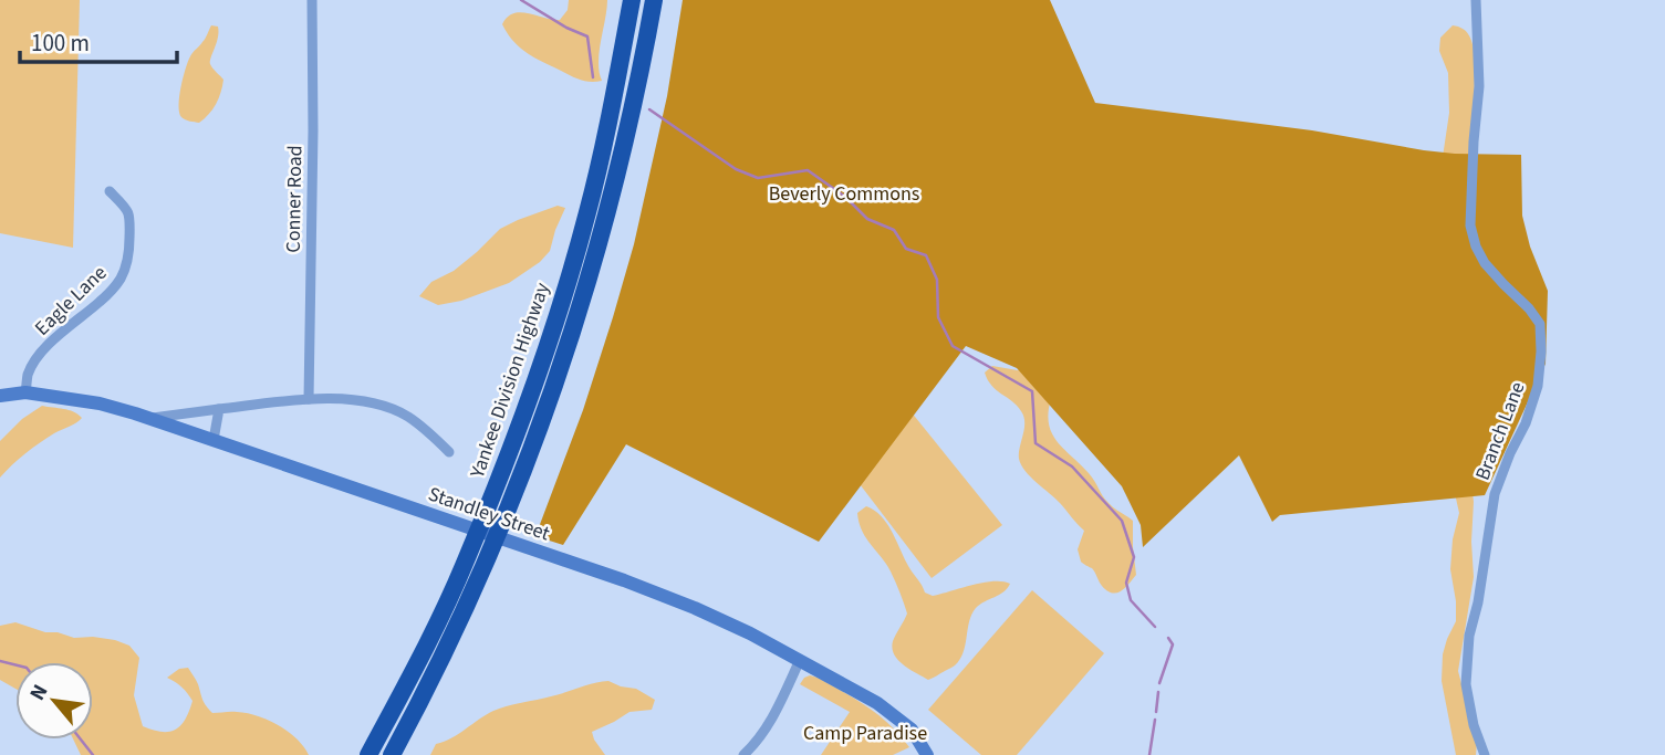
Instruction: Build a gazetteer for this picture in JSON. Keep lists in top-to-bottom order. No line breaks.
{"streets":{"highway":["Yankee Division Highway"],"street":["Conner Road","Eagle Lane","Branch Lane","Standley Street"]},"crossings":[["Eagle Lane","Standley Street"]],"parks":["Beverly Commons","Camp Paradise"],"scale_bar":"100 m","north":"top left"}
